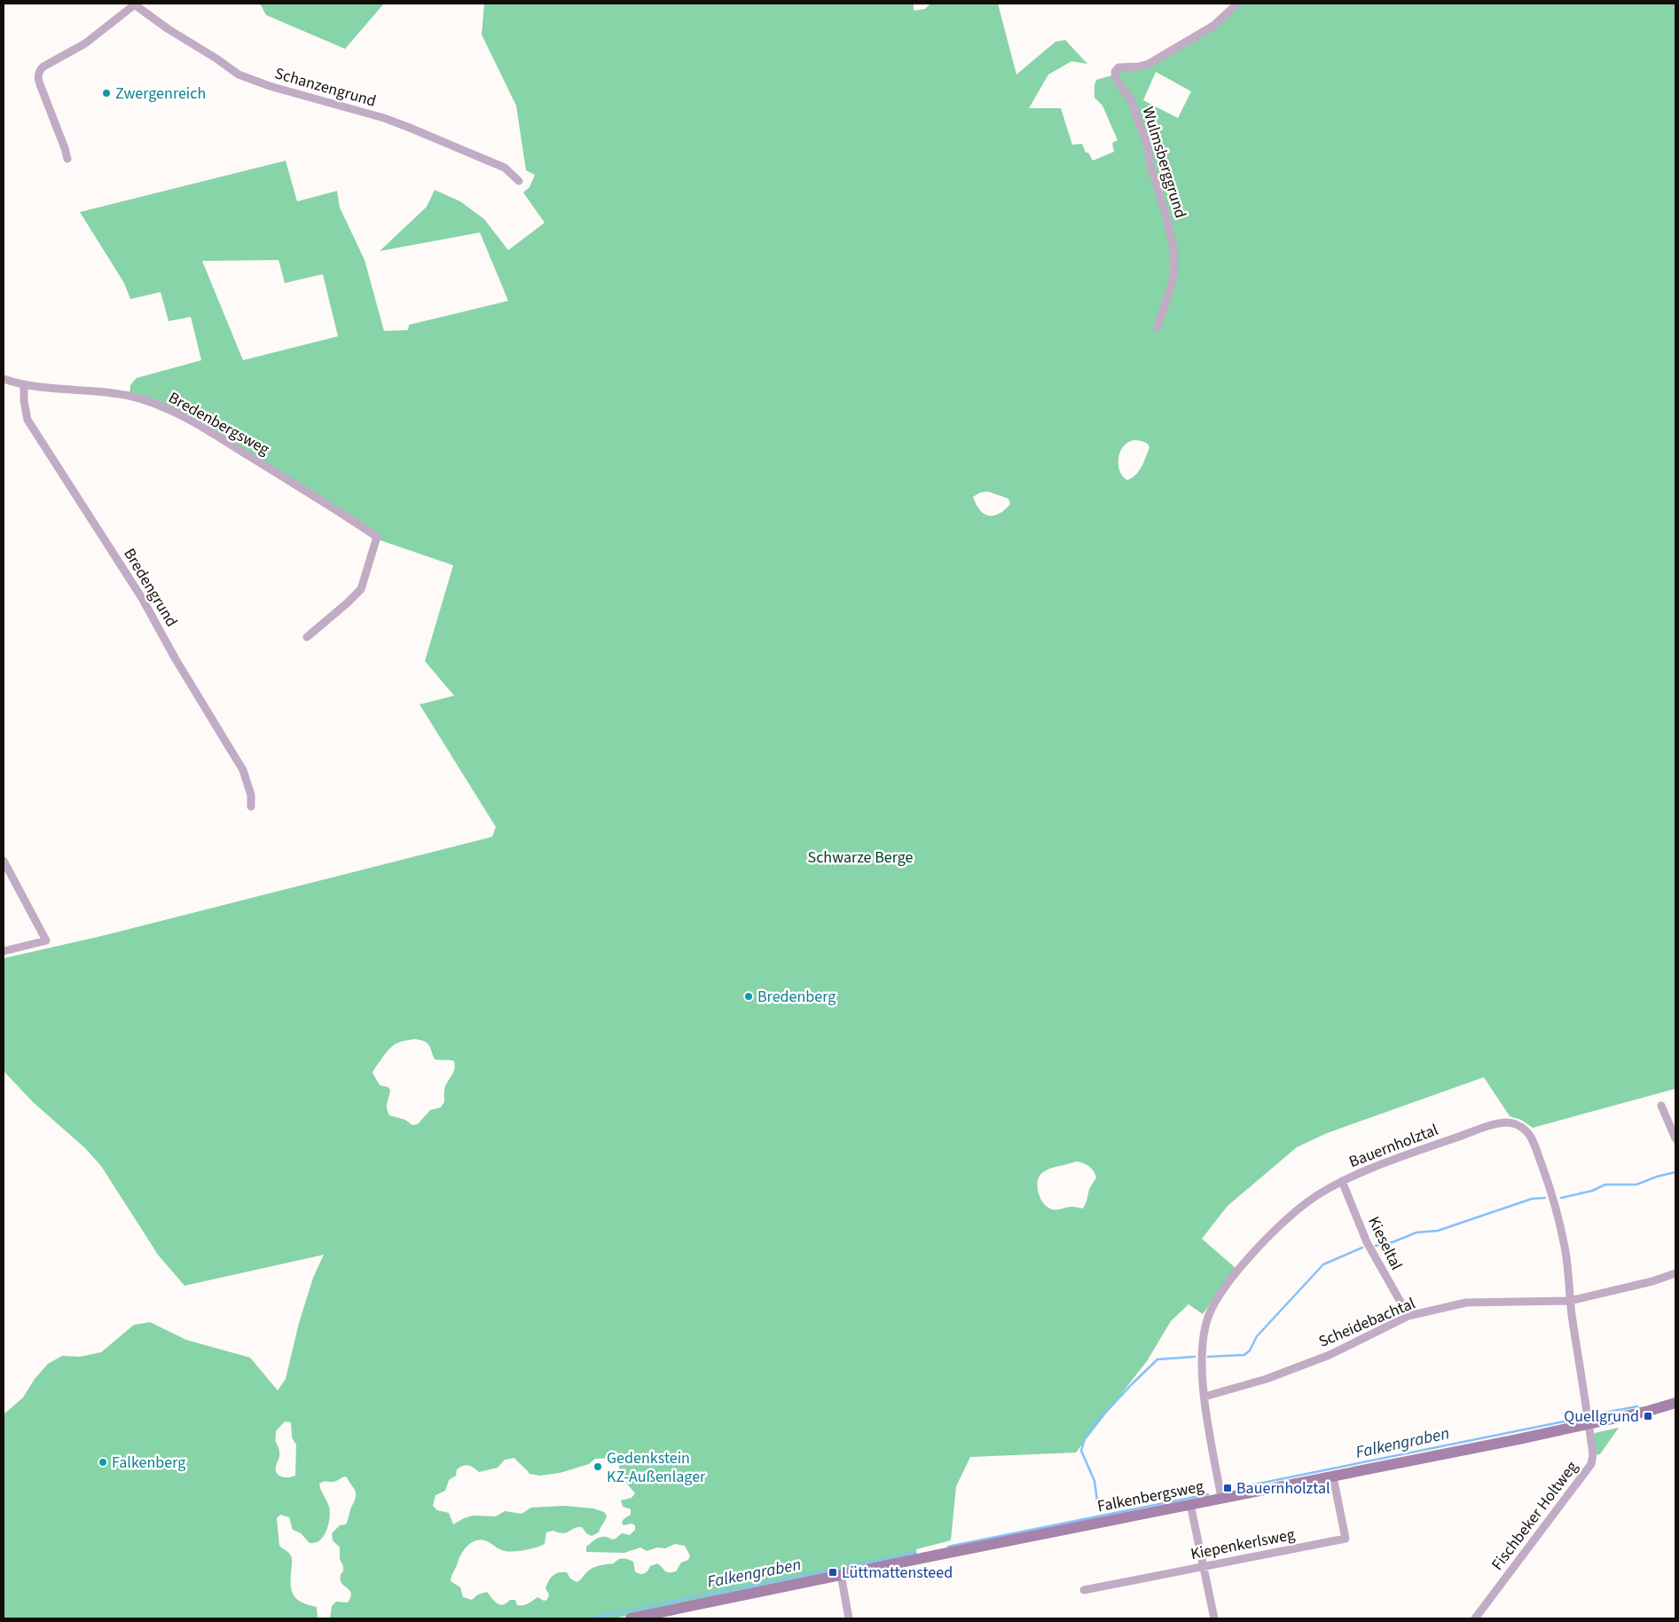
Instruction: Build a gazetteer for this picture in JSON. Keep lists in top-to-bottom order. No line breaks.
{"streets":{"street":["Schanzengrund","Wulmsberggrund","Bredenbergsweg","Bredengrund","Bauernholztal","Kieseltal","Scheidebachtal","Falkenbergsweg","Fischbeker Holtweg","Kiepenkerlsweg"]},"crossings":[["Bredenbergsweg","Bredengrund"],["Bauernholztal","Kieseltal"],["Bauernholztal","Scheidebachtal"],["Bauernholztal","Falkenbergsweg"],["Bauernholztal","Fischbeker Holtweg"],["Kieseltal","Scheidebachtal"],["Falkenbergsweg","Fischbeker Holtweg"],["Falkenbergsweg","Kiepenkerlsweg"]],"water":["Falkengraben"],"parks":["Schwarze Berge"],"places":{"other":["Zwergenreich","Bredenberg","Falkenberg","Gedenkstein KZ-Außenlager"],"transit":["Quellgrund","Bauernholztal","Lüttmattensteed"]}}
